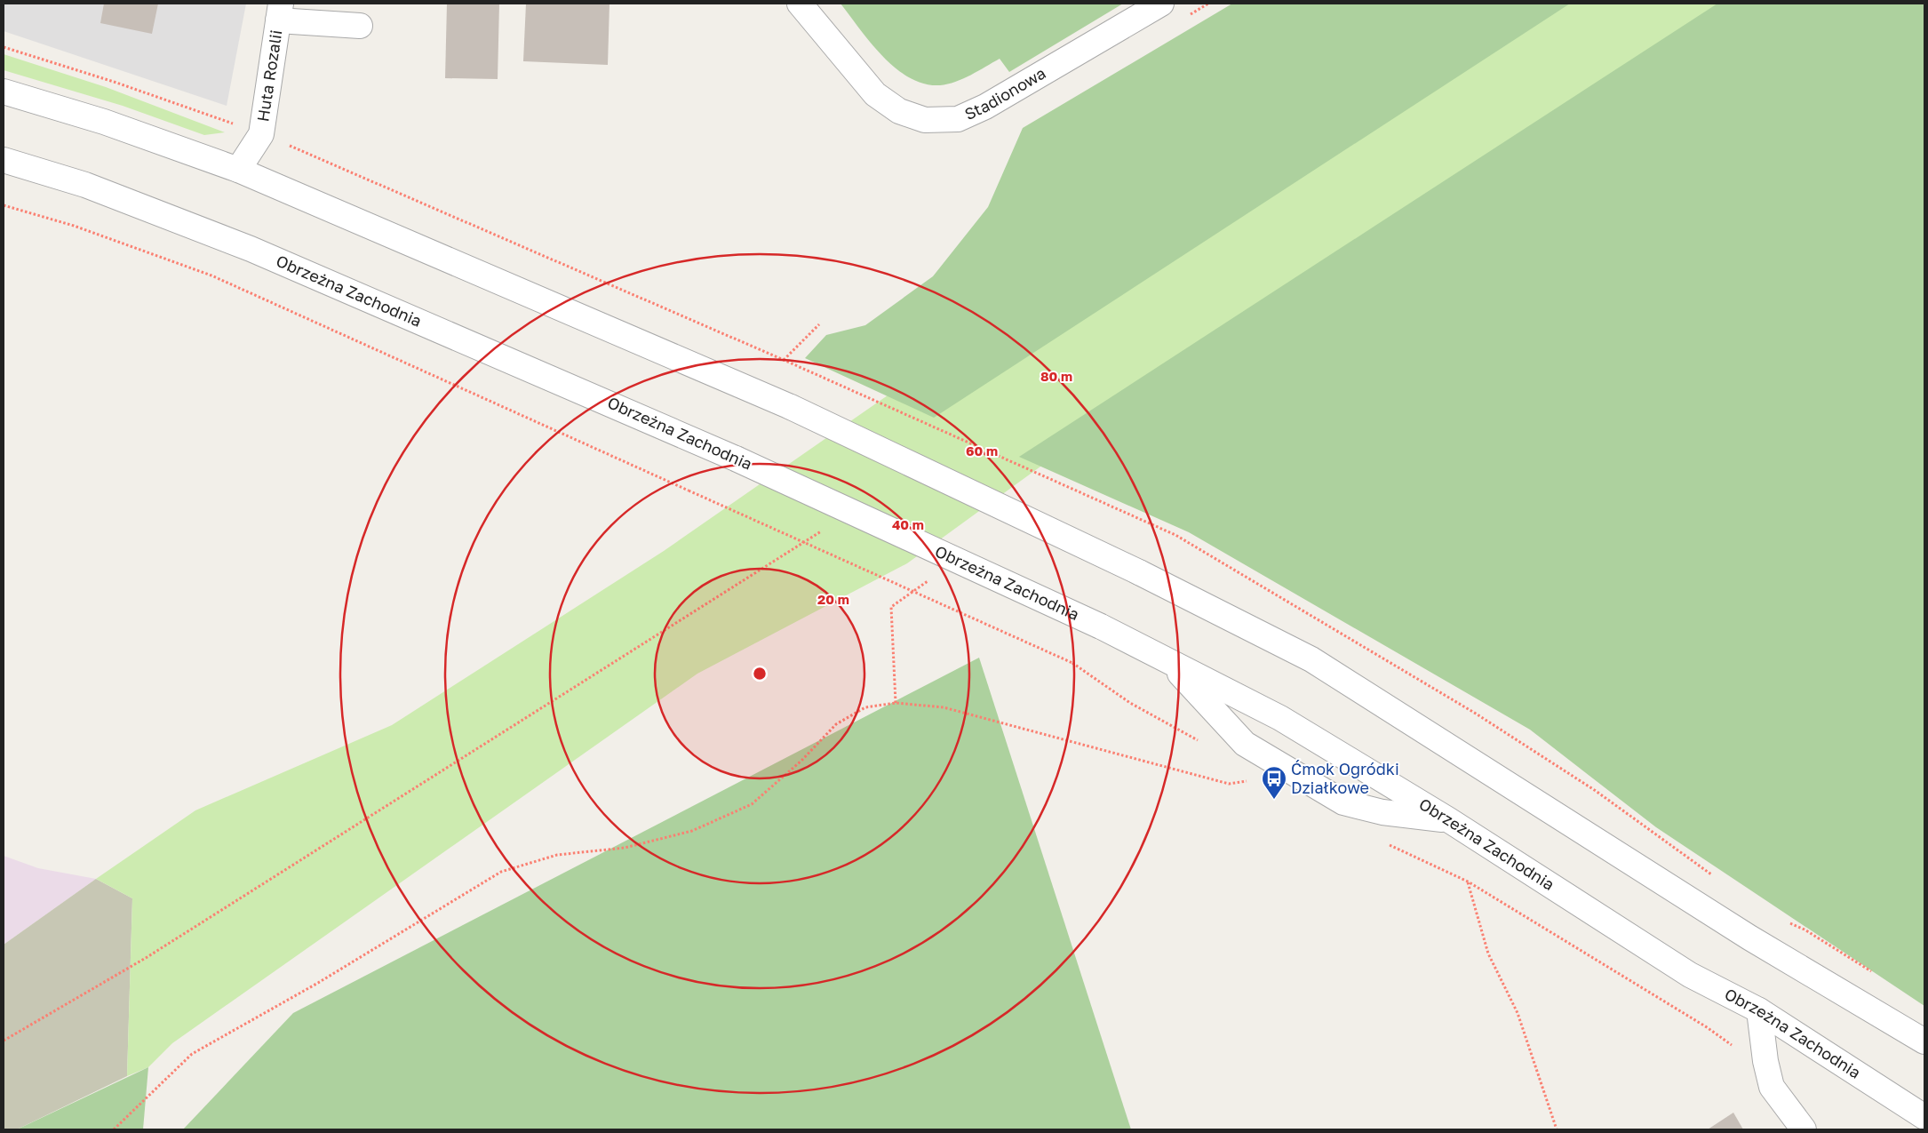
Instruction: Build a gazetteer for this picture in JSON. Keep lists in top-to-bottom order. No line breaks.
{"streets":{"street":["Huta Rozalii","Stadionowa","Obrzeżna Zachodnia"]},"places":{"bus stop":["Ćmok Ogródki Działkowe"]},"rings":["80 m","60 m","40 m","20 m"]}
